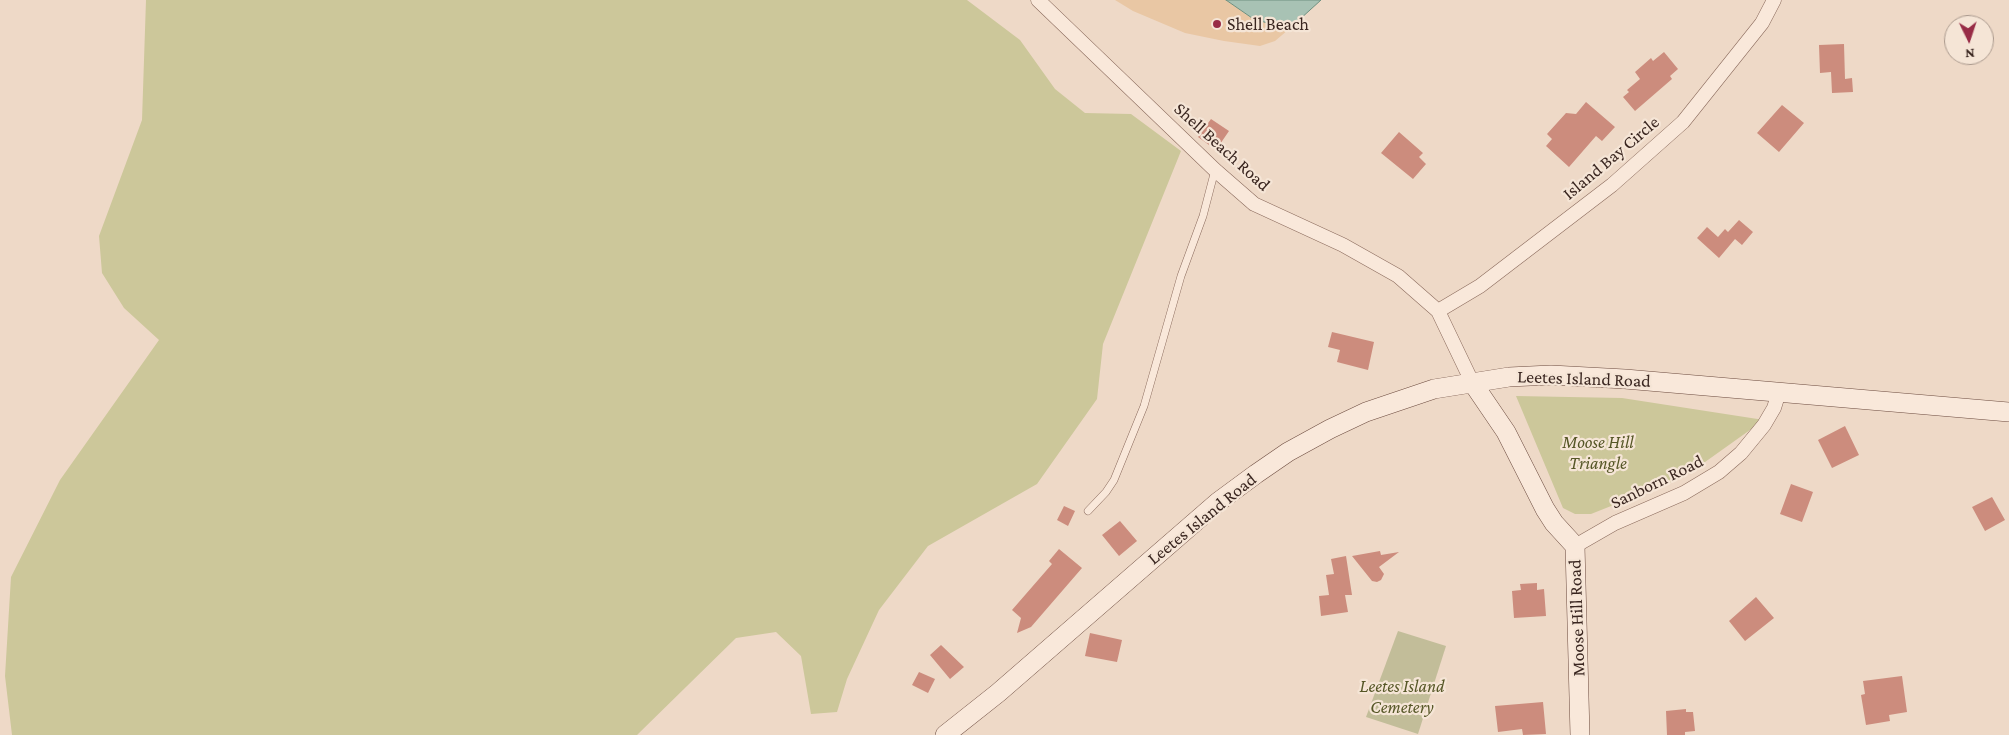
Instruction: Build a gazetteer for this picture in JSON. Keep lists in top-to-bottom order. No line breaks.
{"streets":{"main road":["Leetes Island Road","Moose Hill Road"],"street":["Shell Beach Road","Island Bay Circle","Sanborn Road"]},"crossings":[["Shell Beach Road","Island Bay Circle"],["Shell Beach Road","Leetes Island Road"],["Shell Beach Road","Moose Hill Road"],["Leetes Island Road","Sanborn Road"],["Leetes Island Road","Moose Hill Road"],["Sanborn Road","Moose Hill Road"]],"parks":["Moose Hill Triangle","Leetes Island Cemetery"],"places":["Shell Beach"],"north":"bottom"}
